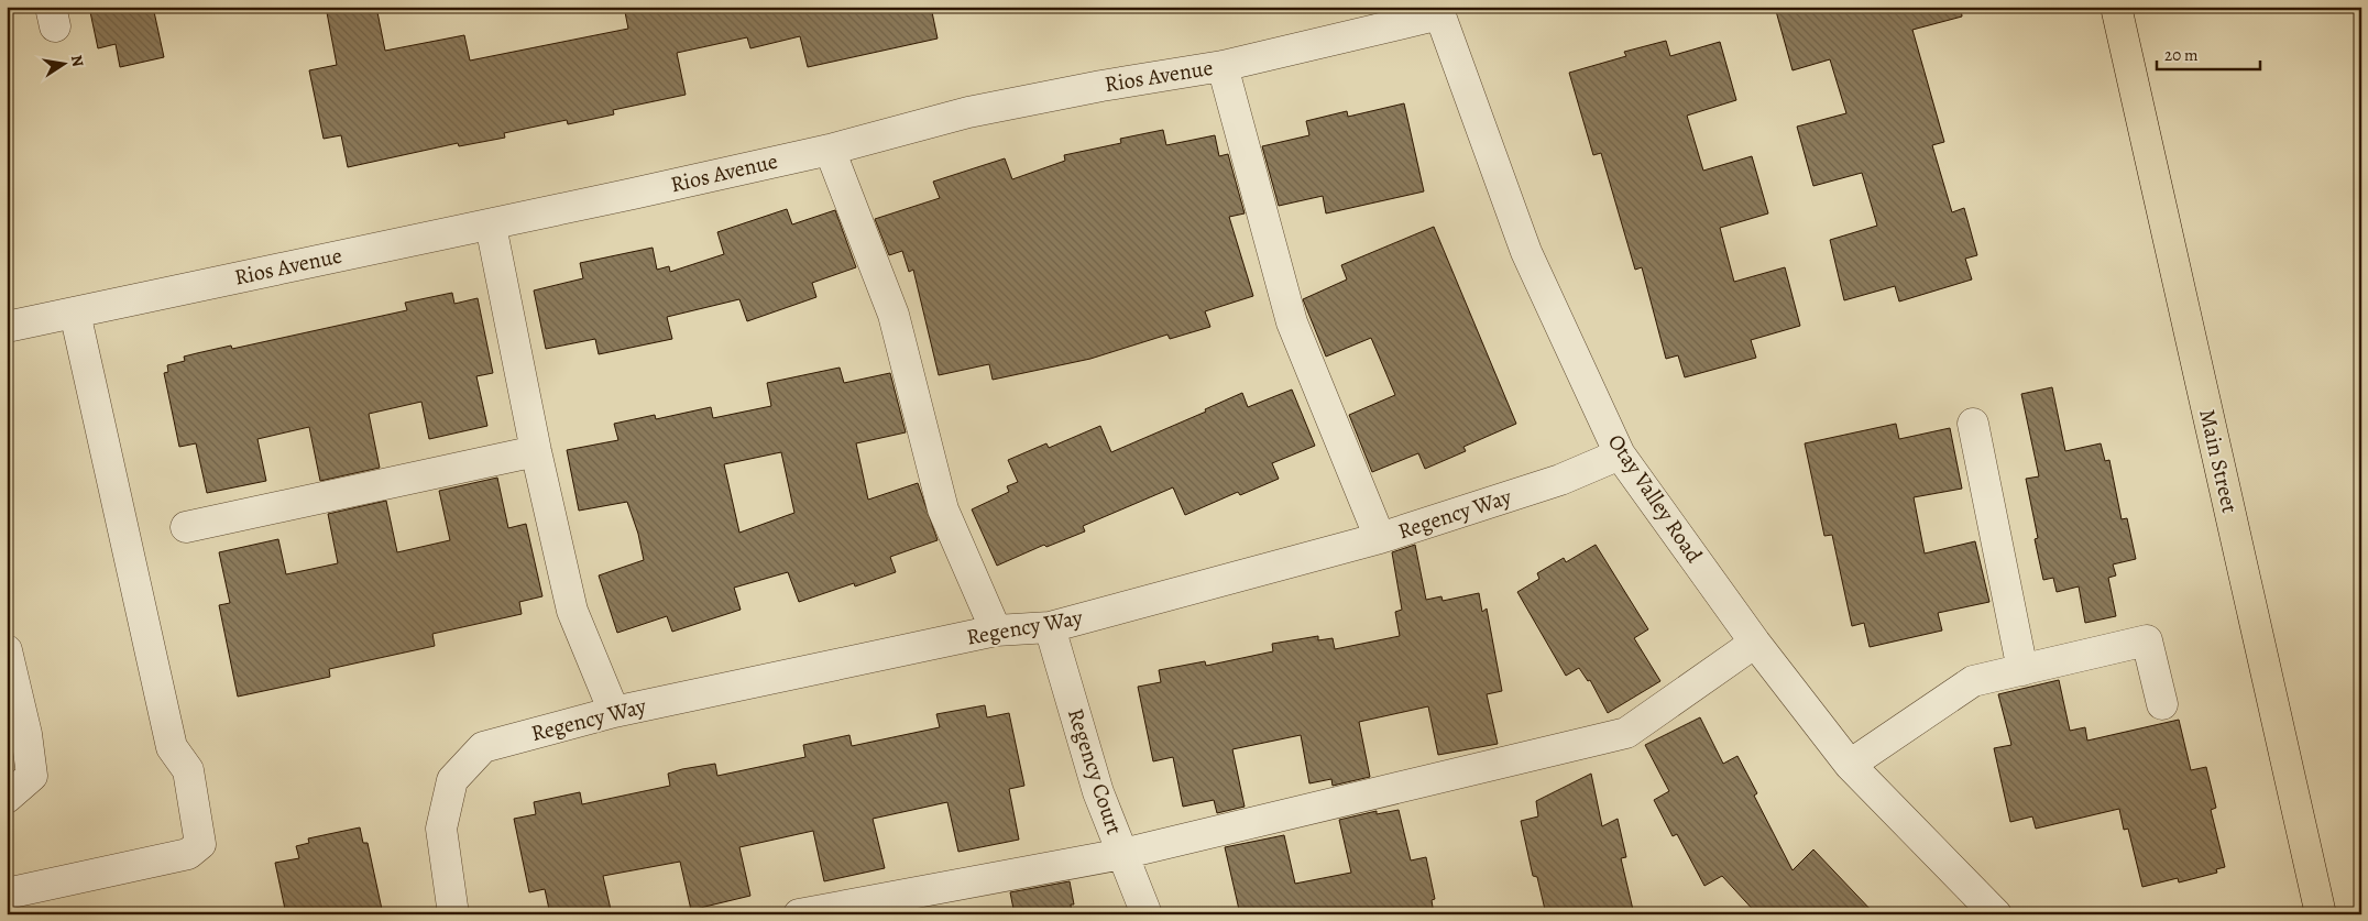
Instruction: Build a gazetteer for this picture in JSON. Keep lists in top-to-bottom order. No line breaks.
{"streets":{"main road":["Main Street"],"street":["Rios Avenue","Otay Valley Road","Regency Way","Regency Court"]},"crossings":[["Rios Avenue","Otay Valley Road"],["Otay Valley Road","Regency Way"],["Regency Way","Regency Court"]],"scale_bar":"20 m","north":"right"}
